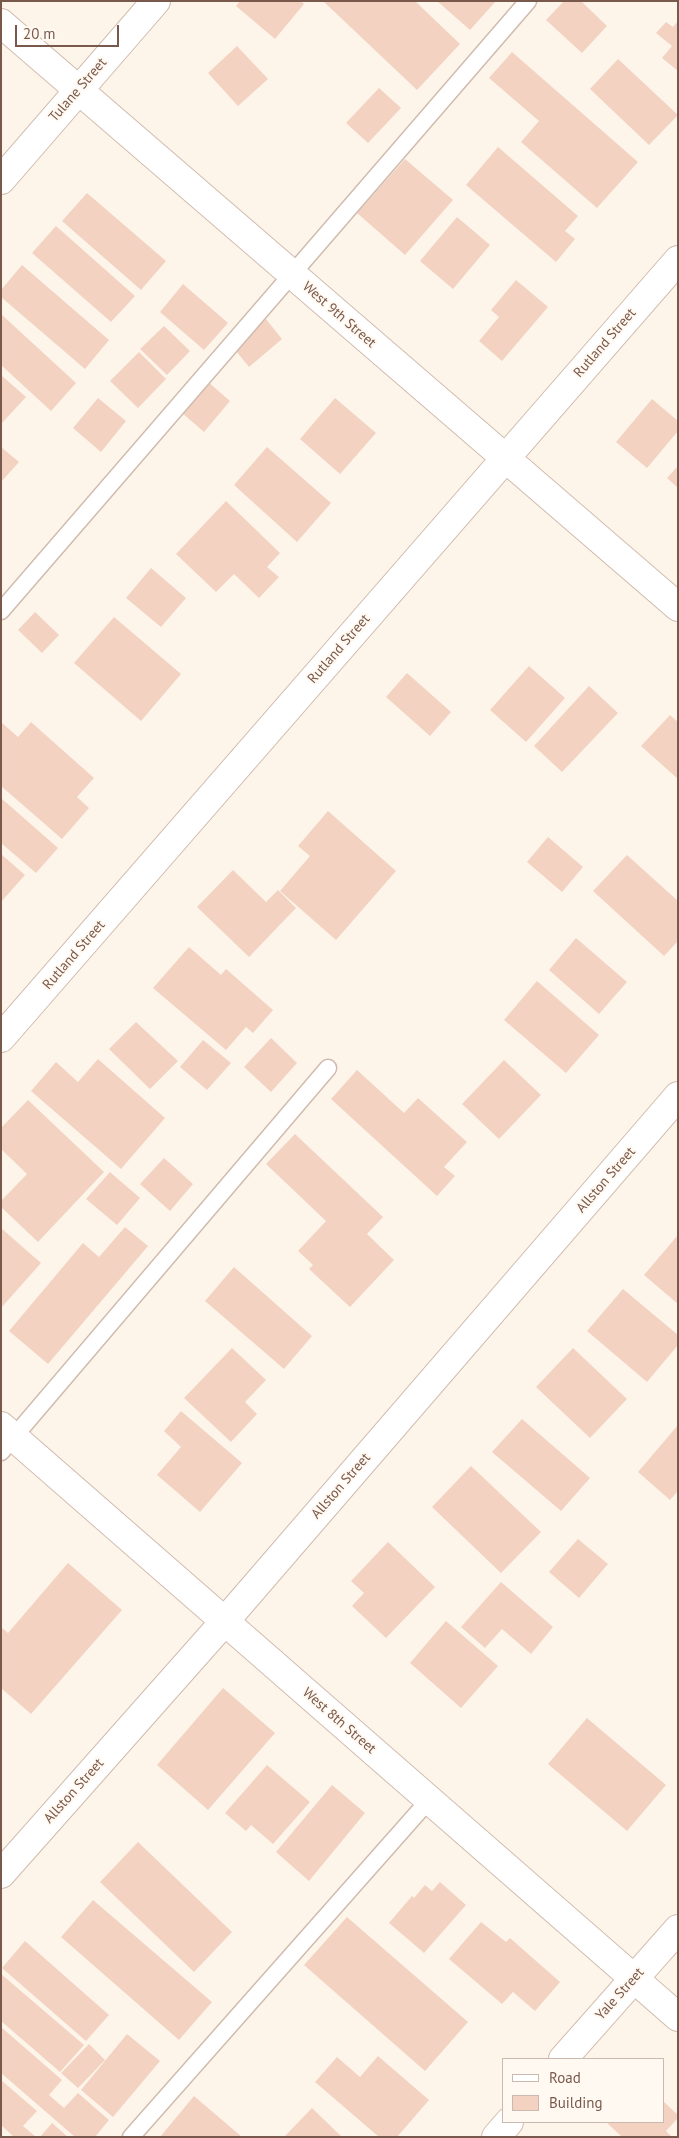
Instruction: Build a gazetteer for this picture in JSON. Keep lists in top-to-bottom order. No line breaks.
{"streets":{"street":["Tulane Street","West 9th Street","Rutland Street","Allston Street","West 8th Street","Yale Street"]},"crossings":[["Tulane Street","West 9th Street"],["West 9th Street","Rutland Street"],["Allston Street","West 8th Street"],["West 8th Street","Yale Street"]],"legend":["Road","Building"],"scale_bar":"20 m"}
